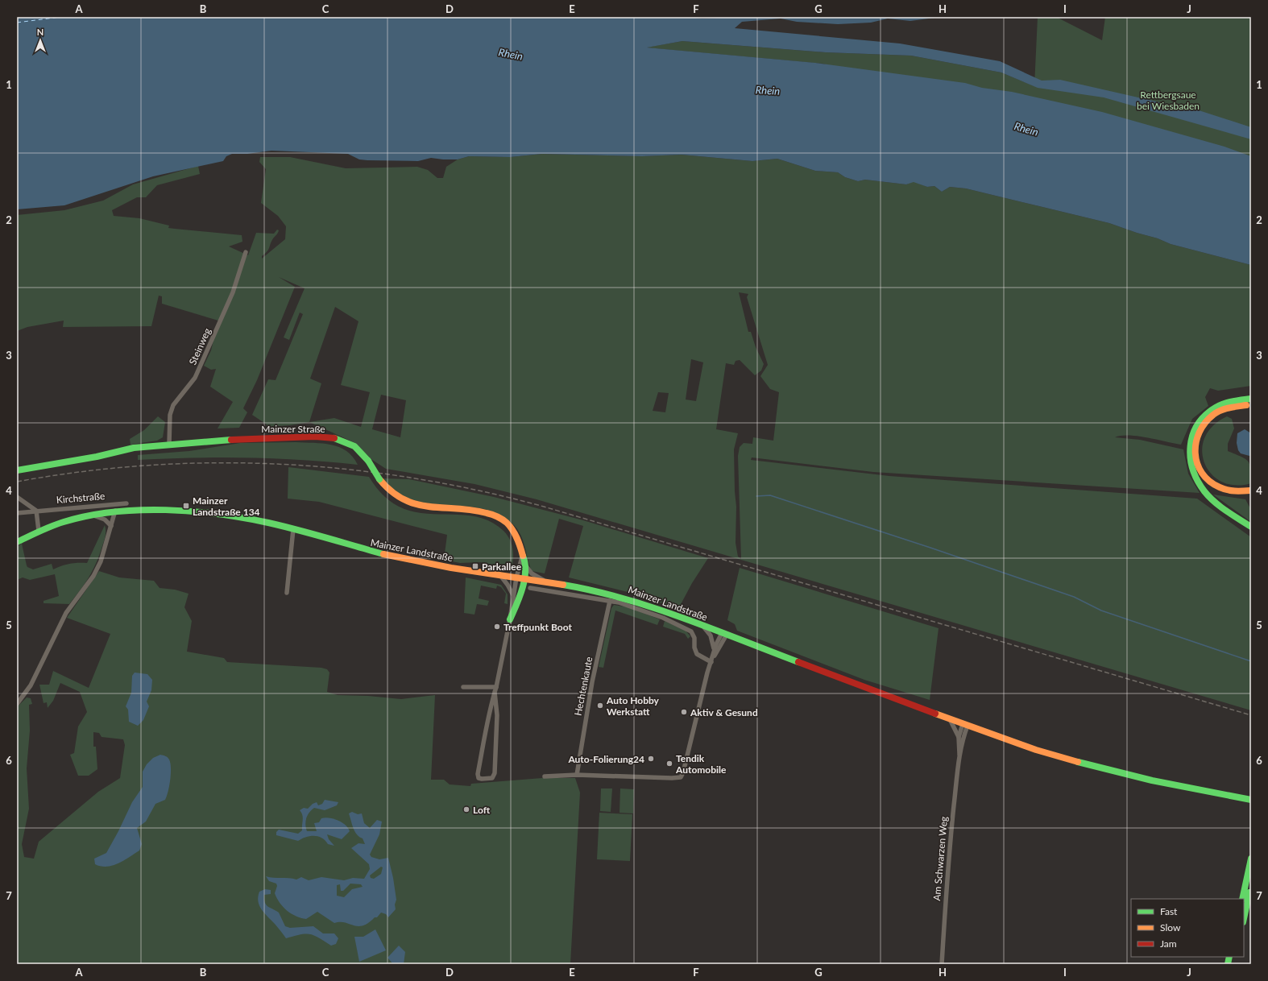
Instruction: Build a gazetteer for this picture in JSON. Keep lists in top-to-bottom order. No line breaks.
{"streets":{"main road":["Mainzer Straße","Mainzer Landstraße"],"street":["Steinweg","Kirchstraße","Hechtenkaute","Am Schwarzen Weg"]},"crossings":[["Steinweg","Mainzer Straße"],["Mainzer Landstraße","Hechtenkaute"],["Mainzer Landstraße","Am Schwarzen Weg"]],"water":["Rhein"],"parks":["Rettbergsaue bei Wiesbaden"],"places":{"transit":["Mainzer Landstraße 134","Parkallee"],"other":["Treffpunkt Boot","Auto Hobby Werkstatt","Aktiv & Gesund","Auto-Folierung24","Tendik Automobile","Loft"]},"legend":["Fast","Slow","Jam"],"north":"top","grid":{"columns":["A","B","C","D","E","F","G","H","I","J"],"rows":["1","2","3","4","5","6","7"]}}
